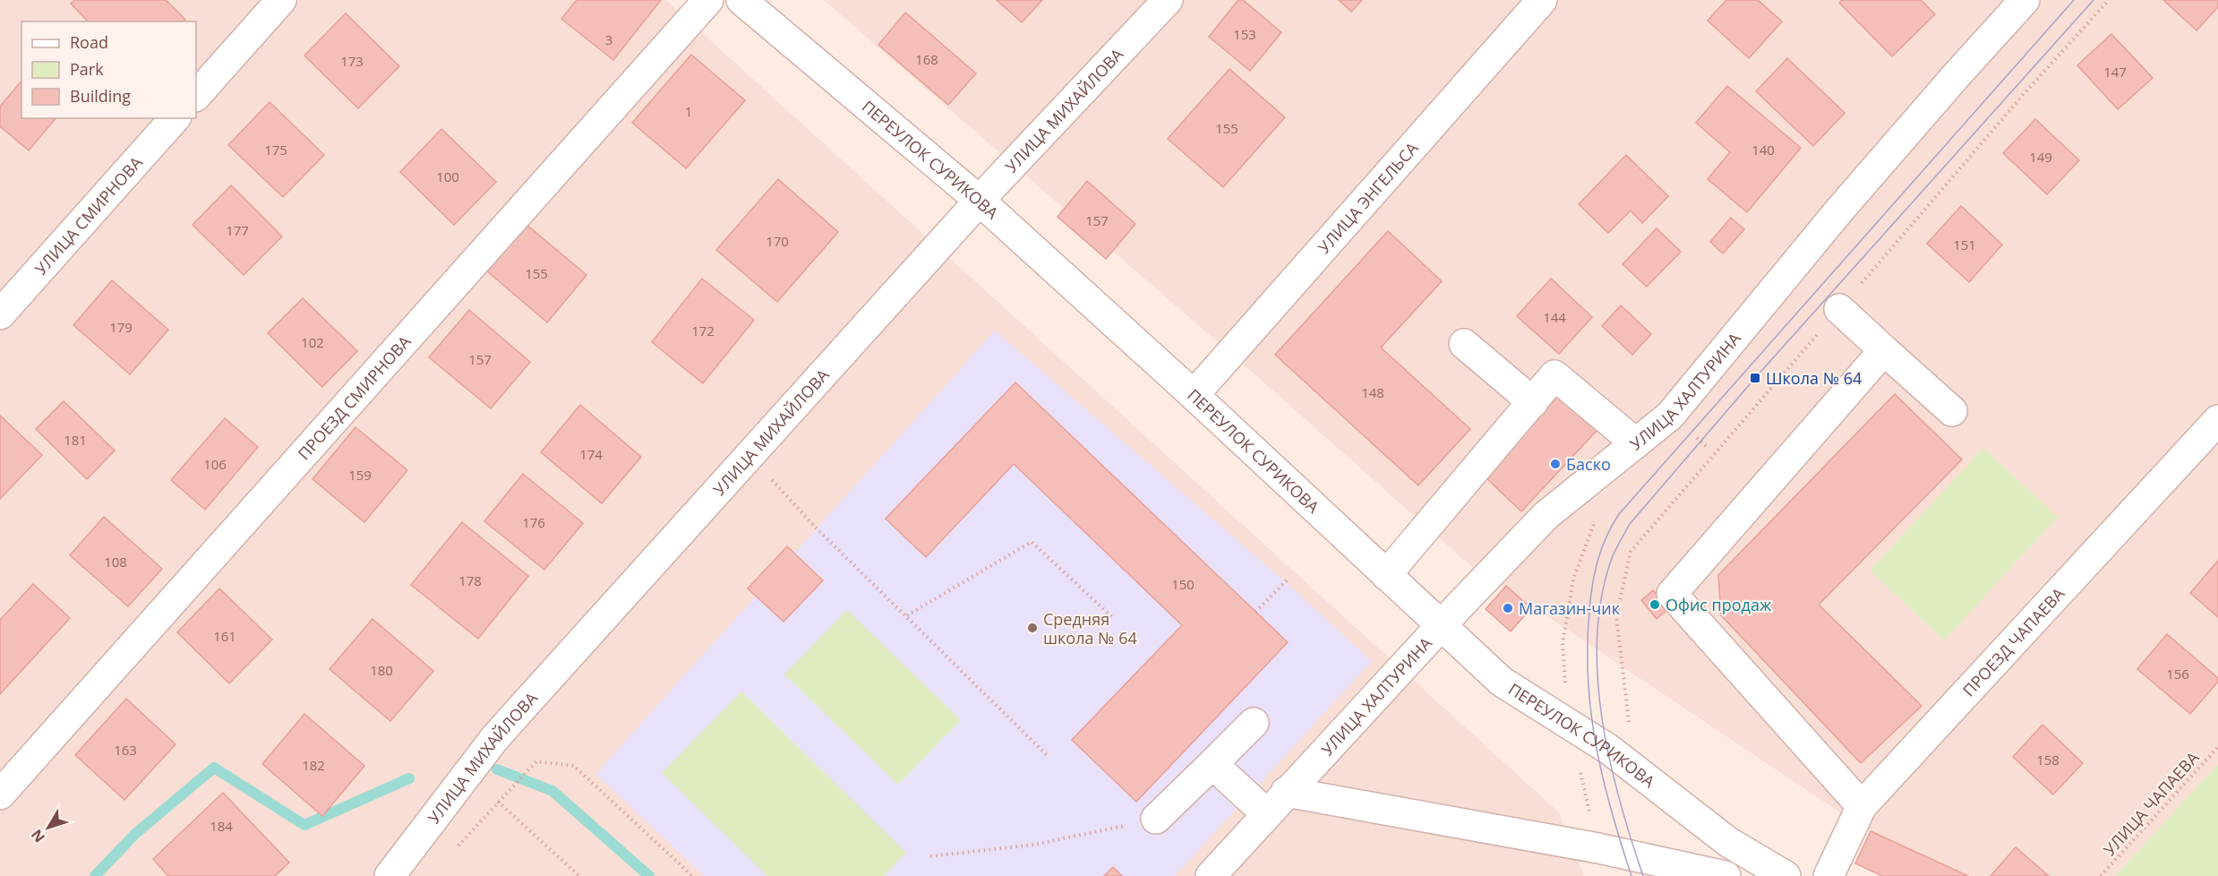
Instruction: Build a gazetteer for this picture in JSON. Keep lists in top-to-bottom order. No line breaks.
{"streets":{"street":["УЛИЦА МИХАЙЛОВА","ПЕРЕУЛОК СУРИКОВА","УЛИЦА ЭНГЕЛЬСА","УЛИЦА СМИРНОВА","УЛИЦА ХАЛТУРИНА","ПРОЕЗД СМИРНОВА","ПРОЕЗД ЧАПАЕВА"],"path":["УЛИЦА ЧАПАЕВА"]},"crossings":[["УЛИЦА МИХАЙЛОВА","ПЕРЕУЛОК СУРИКОВА"],["ПЕРЕУЛОК СУРИКОВА","УЛИЦА ЭНГЕЛЬСА"],["ПЕРЕУЛОК СУРИКОВА","УЛИЦА ХАЛТУРИНА"]],"places":{"transit":["Школа № 64"],"other":["Баско","Офис продаж","Магазин-чик","Средняя школа № 64"]},"house_numbers":["153","3","168","173","147","1","155","175","140","149","100","157","177","170","151","155","144","179","172","102","157","148","181","174","106","159","176","108","178","150","161","180","156","163","158","182","184"],"legend":["Road","Park","Building"],"north":"bottom left"}
